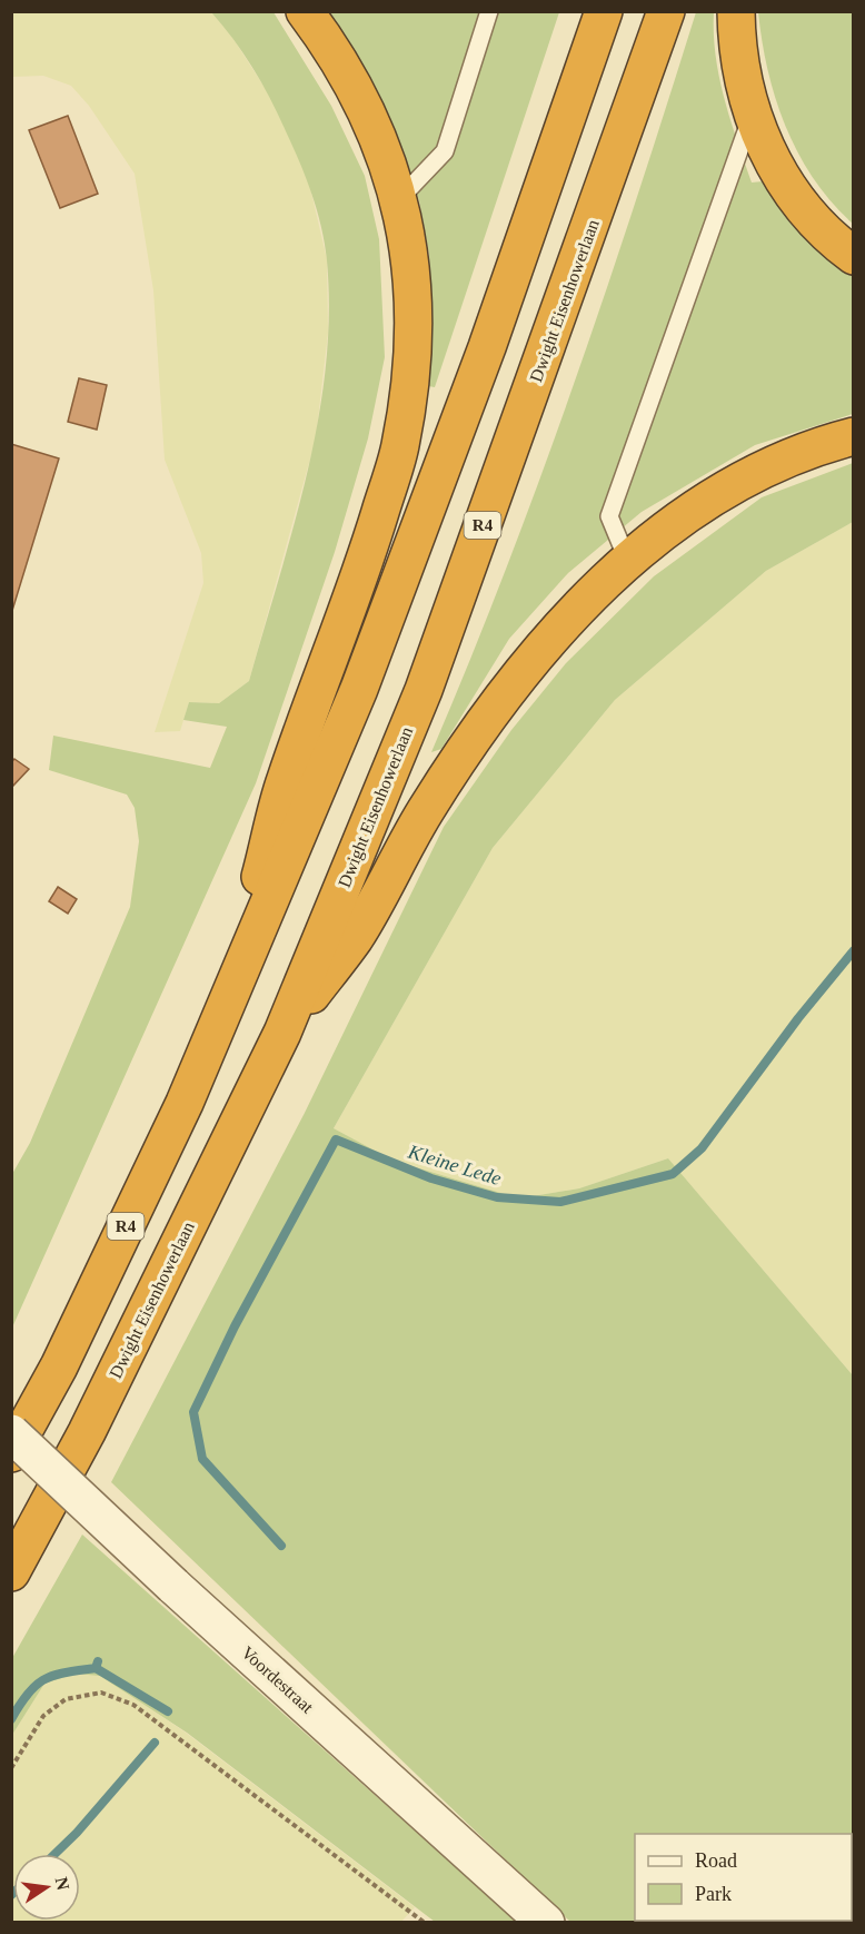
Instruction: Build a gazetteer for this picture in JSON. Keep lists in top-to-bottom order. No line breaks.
{"streets":{"highway":["Dwight Eisenhowerlaan","R4"],"street":["Voordestraat"]},"water":["Kleine Lede"],"legend":["Road","Park"],"north":"right"}
